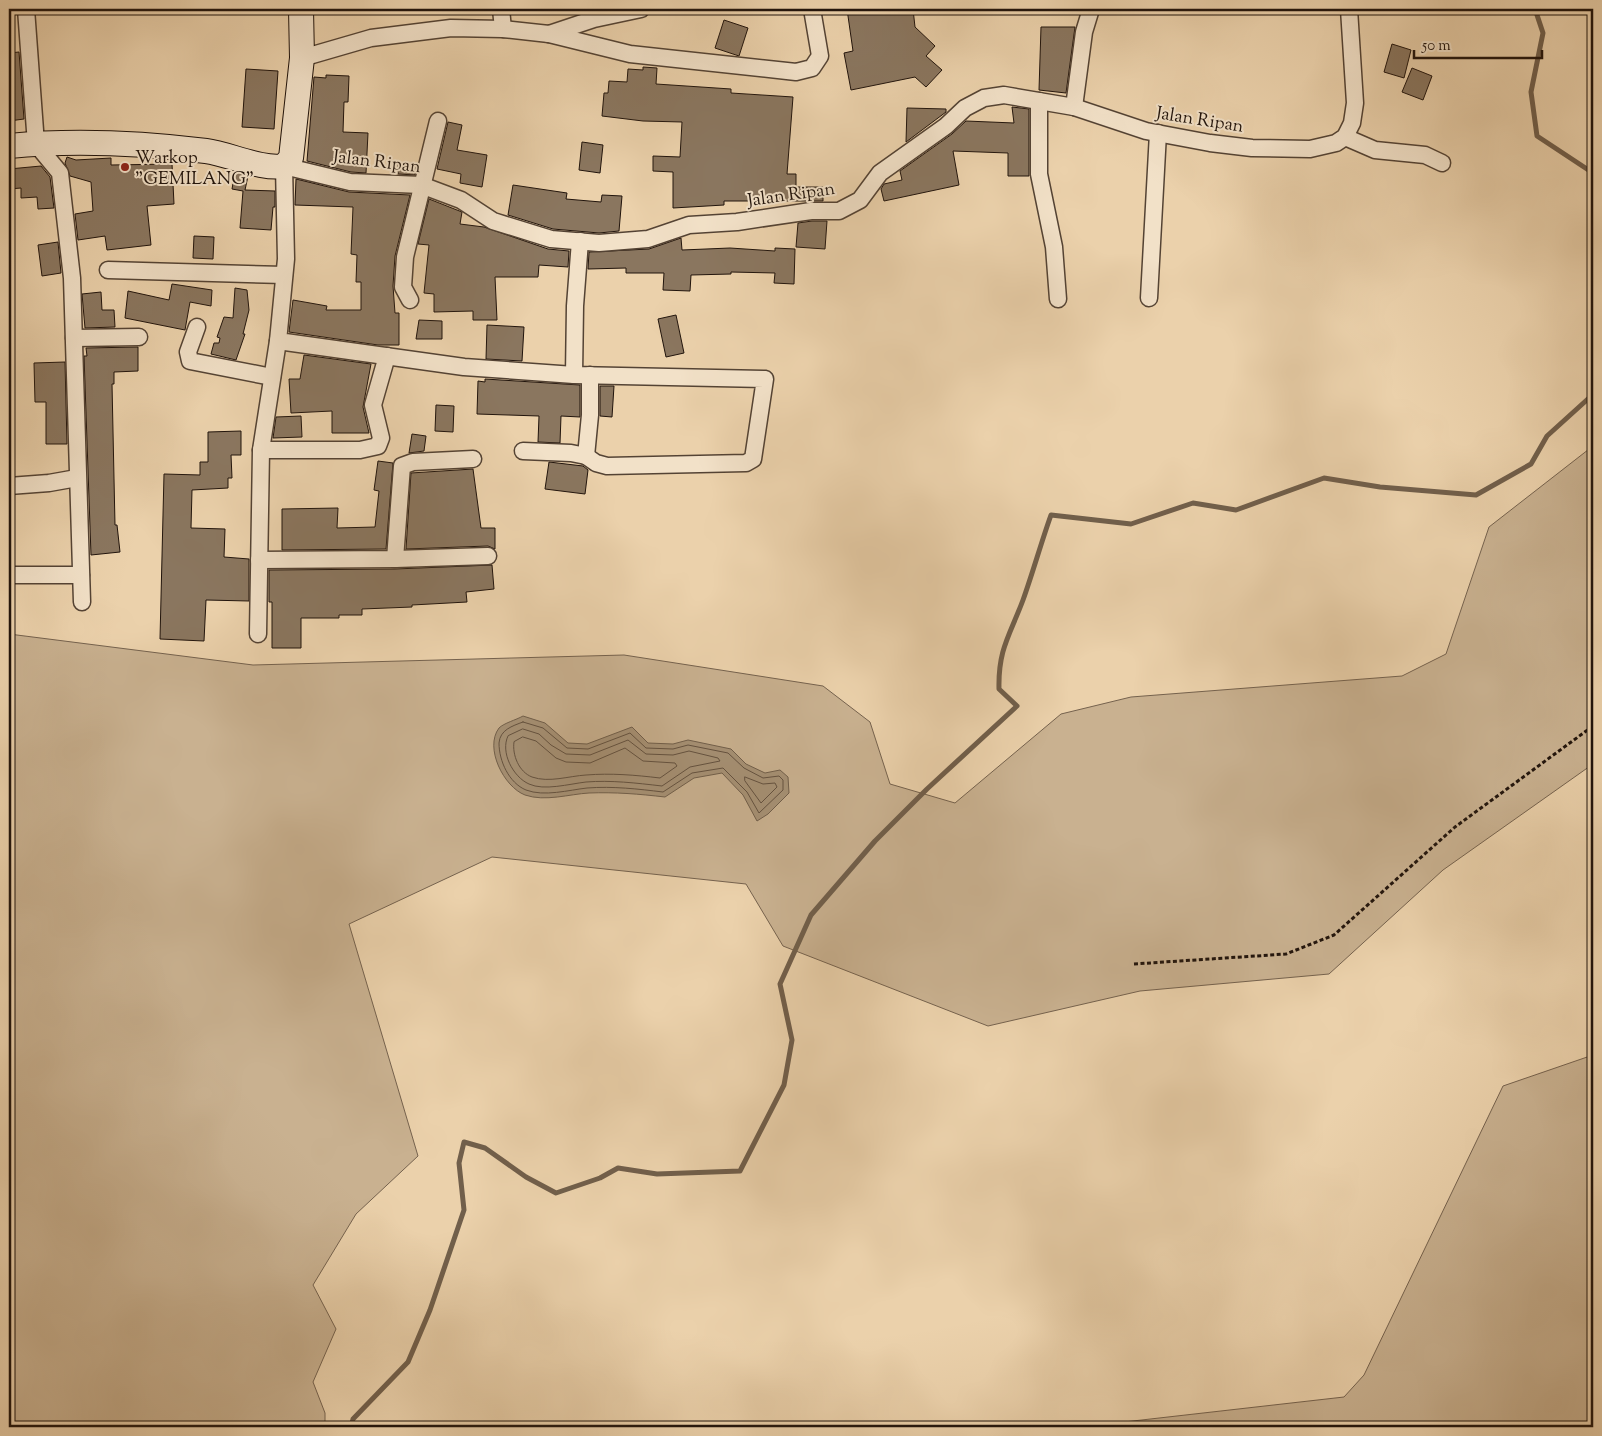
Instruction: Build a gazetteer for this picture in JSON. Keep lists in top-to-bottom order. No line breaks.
{"streets":{"street":["Jalan Ripan"]},"places":["Warkop \"GEMILANG\""],"scale_bar":"50 m"}
